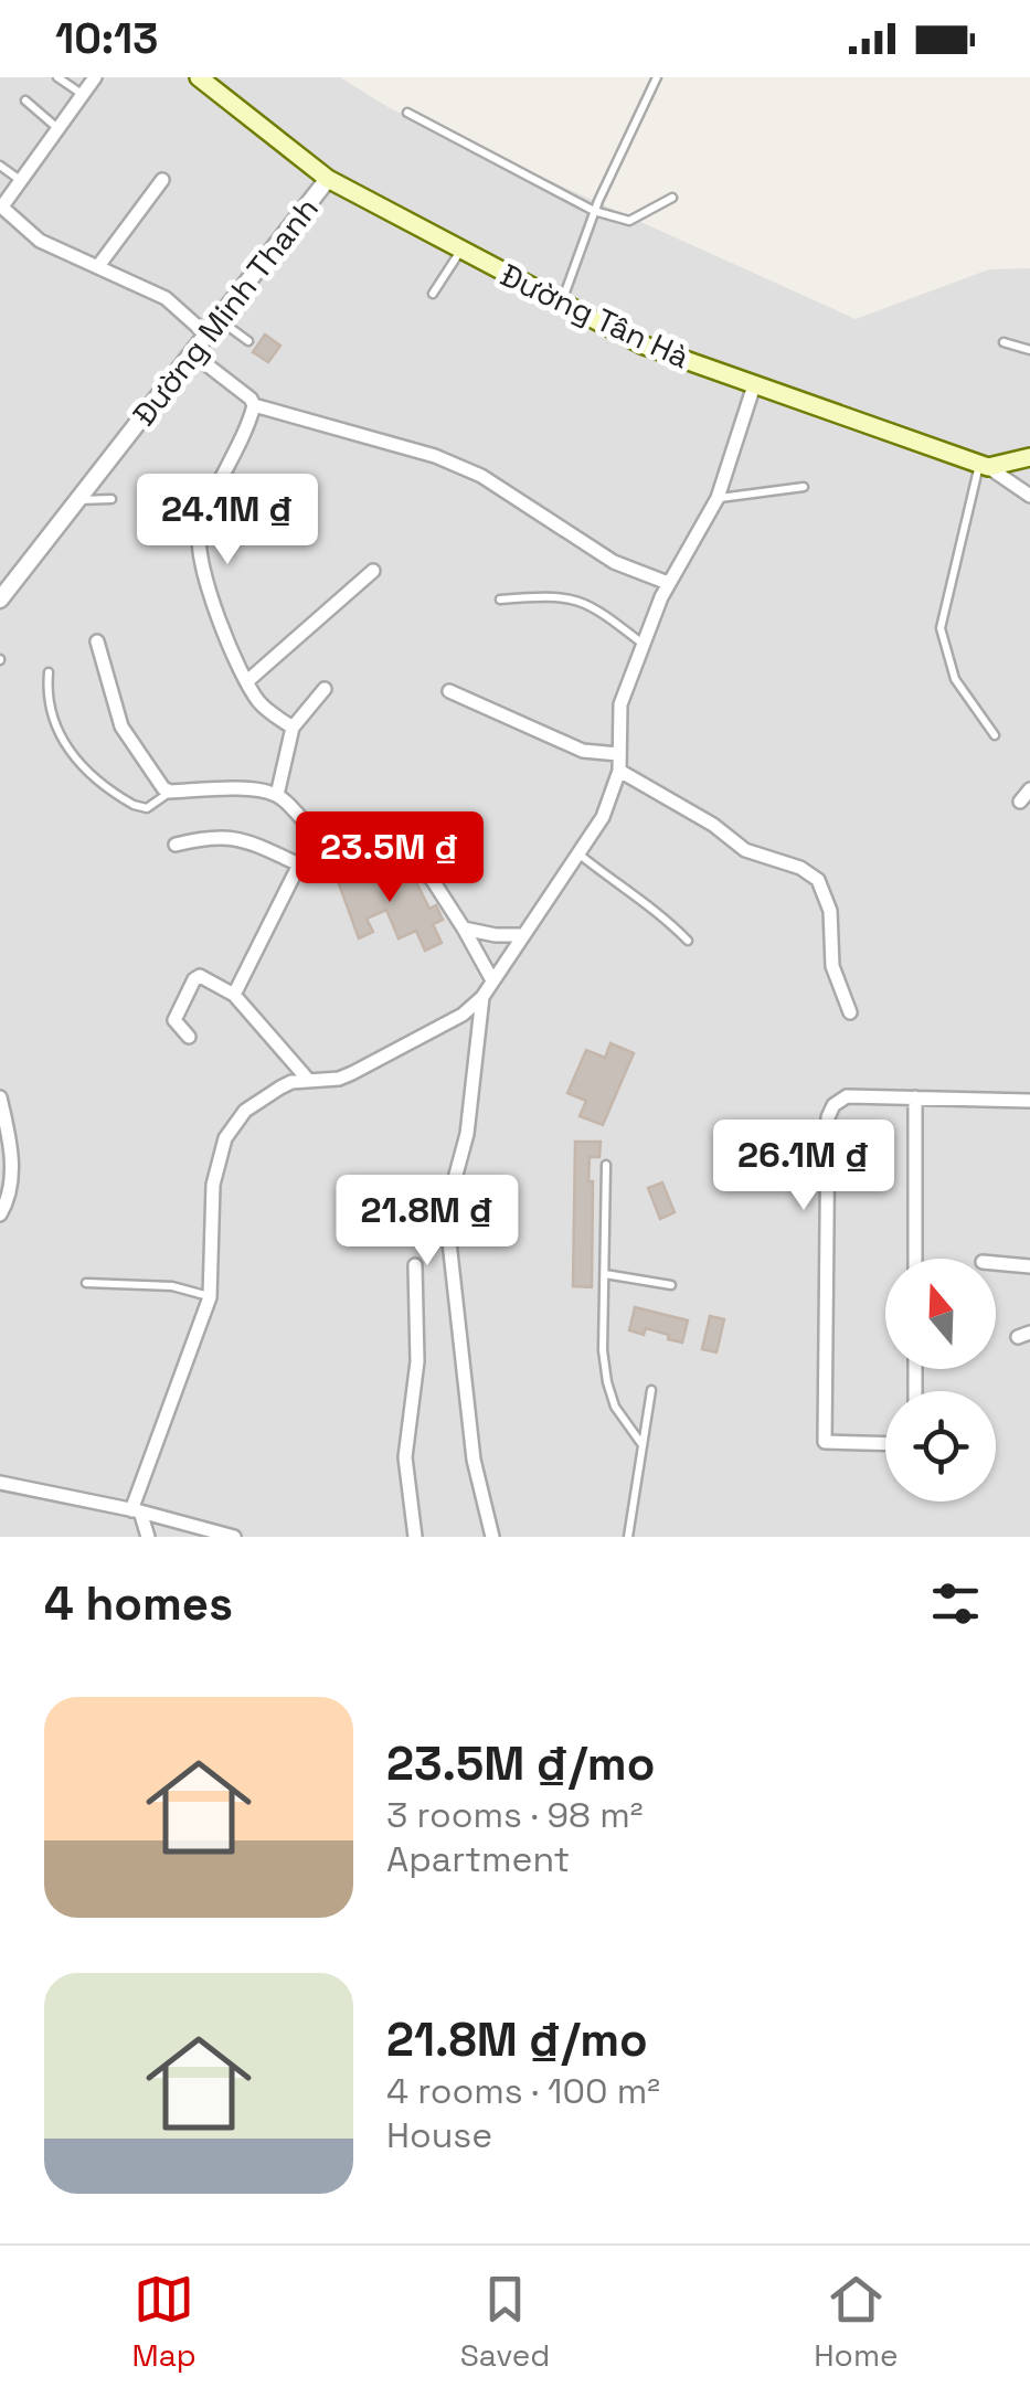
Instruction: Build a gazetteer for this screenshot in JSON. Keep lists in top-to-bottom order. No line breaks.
{"streets":{"main road":["Đường Tân Hà"],"street":["Đường Minh Thanh"]},"crossings":[["Đường Minh Thanh","Đường Tân Hà"]],"north":"top","page":{"status":"10:13","price":["24.1M ₫","23.5M ₫","26.1M ₫","21.8M ₫"],"heading":"4 homes","list":[{"name":"23.5M ₫/mo","note":"3 rooms · 98 m² · Apartment"},{"name":"21.8M ₫/mo","note":"4 rooms · 100 m² · House"}],"tabs":["Map","Saved","Home"]}}
